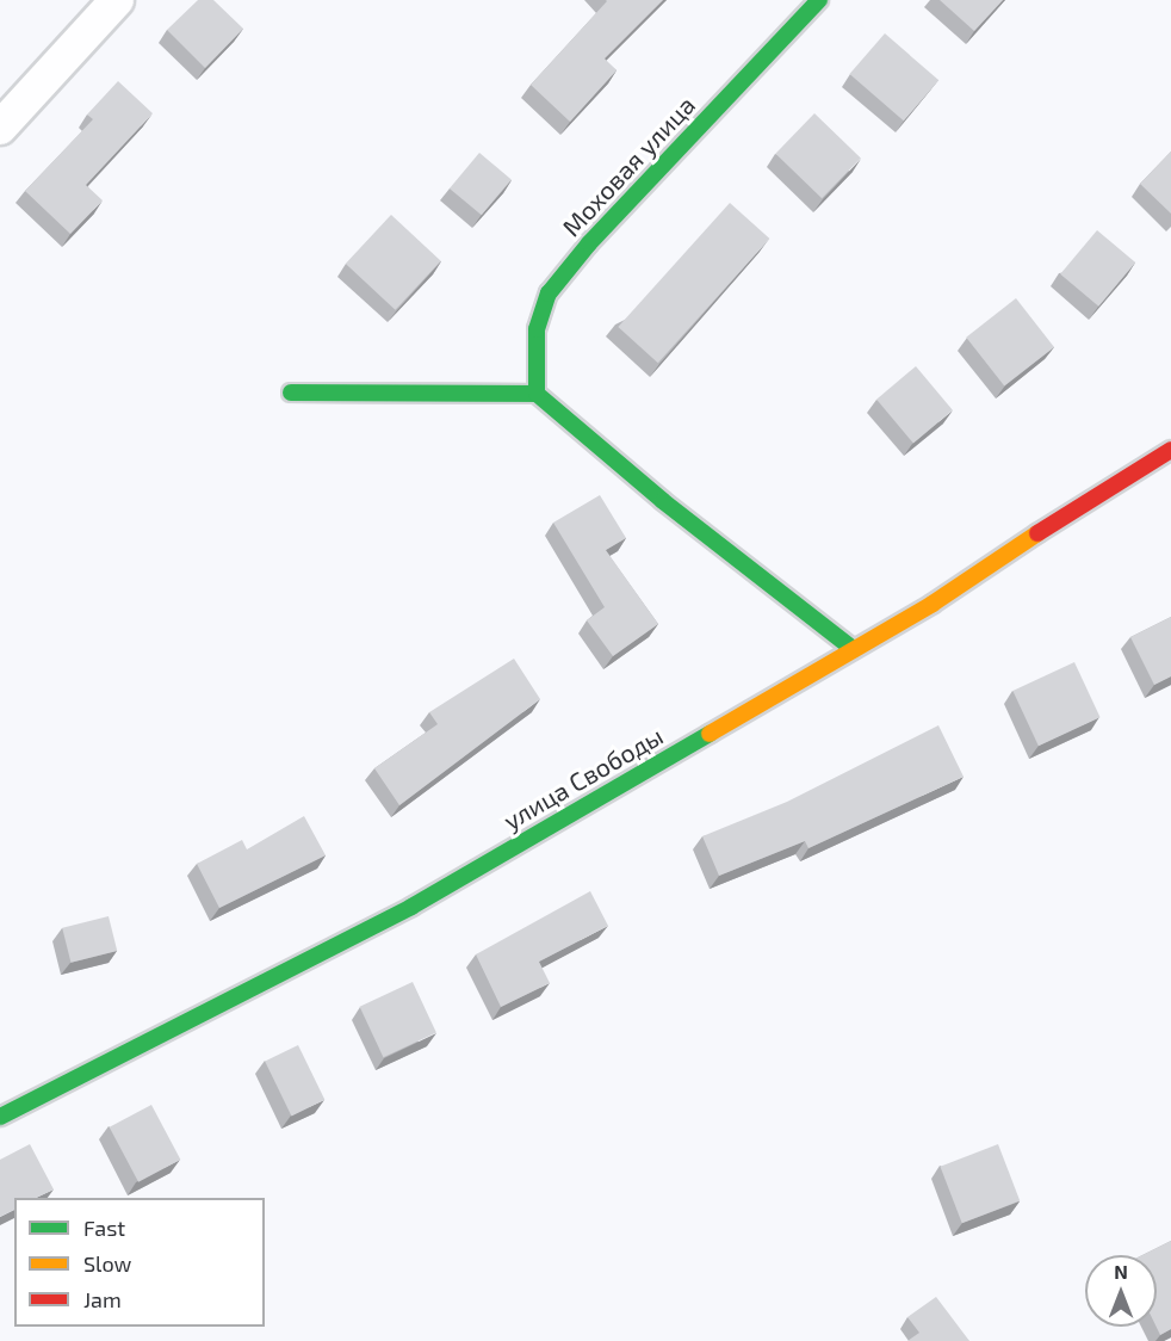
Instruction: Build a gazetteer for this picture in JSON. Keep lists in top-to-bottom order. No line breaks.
{"streets":{"street":["Моховая улица","улица Свободы"]},"legend":["Fast","Slow","Jam"],"north":"top"}
